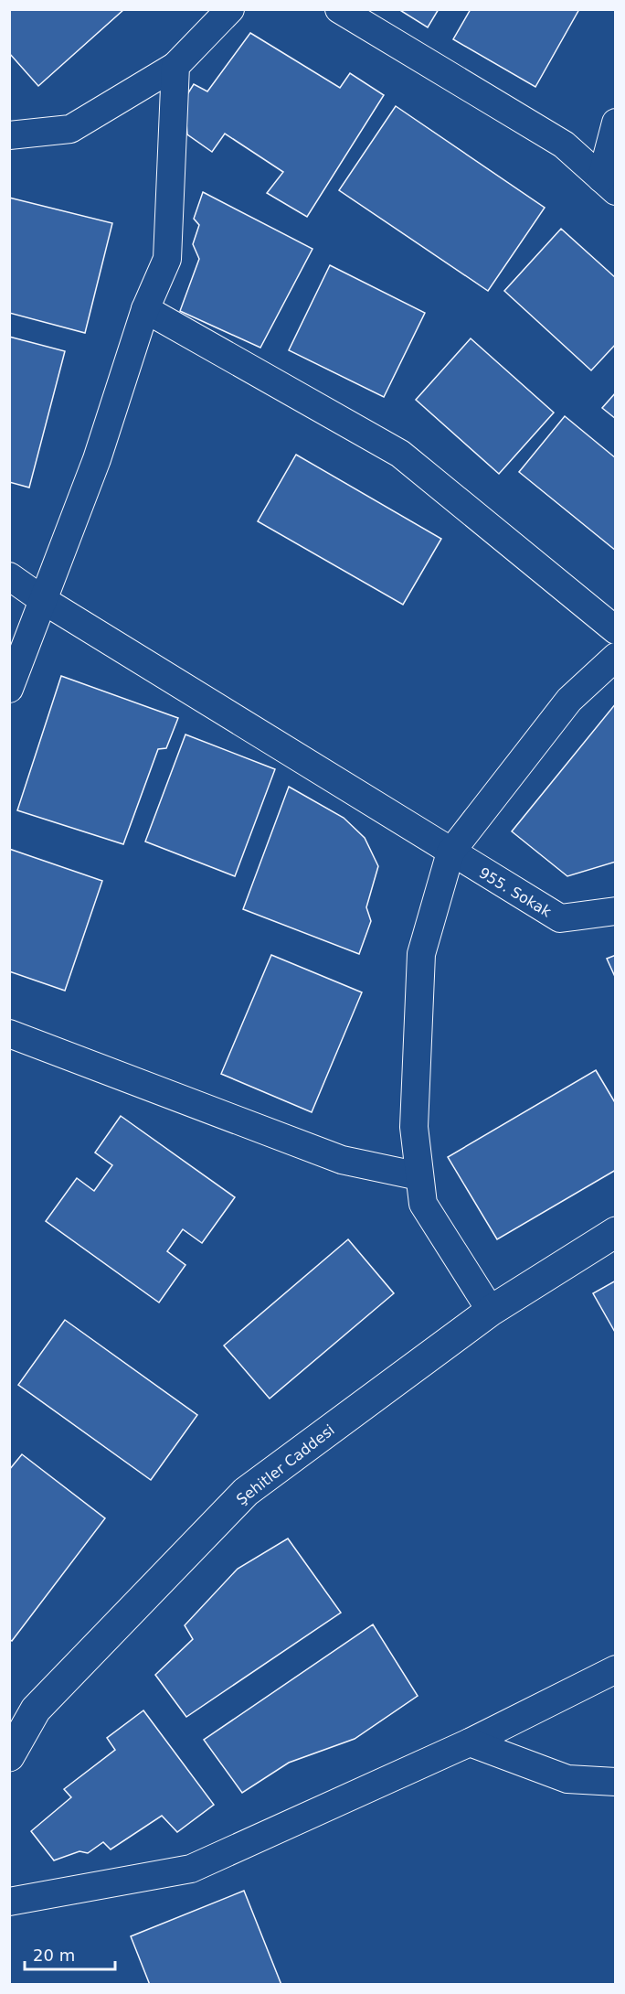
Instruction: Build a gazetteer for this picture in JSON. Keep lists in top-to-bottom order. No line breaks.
{"streets":{"street":["955. Sokak","Şehitler Caddesi"]},"scale_bar":"20 m"}
